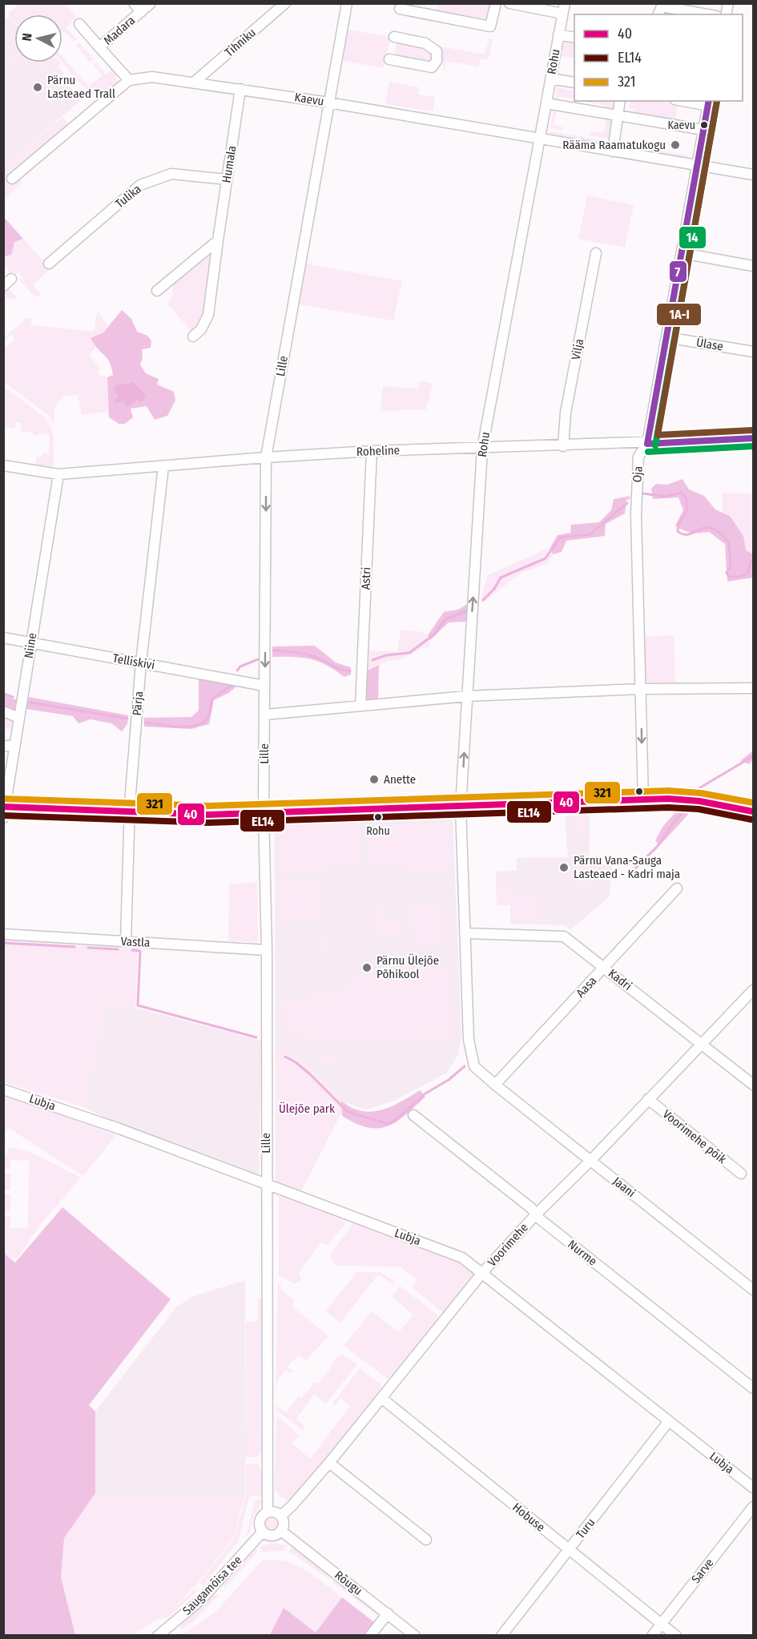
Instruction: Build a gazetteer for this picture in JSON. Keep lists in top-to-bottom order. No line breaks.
{"streets":{"street":["Madara","Tihniku","Rohu","Kaevu","Humala","Tulika","Ülase","Vilja","Lille","Roheline","Oja","Astri","Niine","Telliskivi","Pärja","Vastla","Kadri","Aasa","Lubja","Voorimehe põik","Jaani","Voorimehe","Nurme","Hobuse","Turu","Sarve","Rõugu","Saugamõisa tee"]},"crossings":[["Madara","Kaevu"],["Tihniku","Kaevu"],["Rohu","Kaevu"],["Rohu","Roheline"],["Rohu","Kadri"],["Rohu","Aasa"],["Rohu","Jaani"],["Kaevu","Humala"],["Kaevu","Lille"],["Kaevu","Oja"],["Humala","Tulika"],["Ülase","Oja"],["Vilja","Roheline"],["Lille","Roheline"],["Lille","Telliskivi"],["Lille","Vastla"],["Lille","Lubja"],["Lille","Voorimehe"],["Lille","Rõugu"],["Lille","Saugamõisa tee"],["Roheline","Oja"],["Roheline","Astri"],["Roheline","Niine"],["Roheline","Pärja"],["Niine","Telliskivi"],["Telliskivi","Pärja"],["Pärja","Vastla"],["Kadri","Aasa"],["Kadri","Voorimehe"],["Aasa","Jaani"],["Lubja","Voorimehe"],["Lubja","Turu"],["Voorimehe põik","Voorimehe"],["Jaani","Voorimehe"],["Voorimehe","Nurme"],["Voorimehe","Hobuse"],["Voorimehe","Rõugu"],["Voorimehe","Saugamõisa tee"],["Hobuse","Turu"],["Hobuse","Sarve"],["Rõugu","Saugamõisa tee"]],"parks":["Ülejõe park"],"places":["Pärnu Lasteaed Trall","Kaevu","Rääma Raamatukogu","Anette","Rohu","Pärnu Vana-Sauga Lasteaed - Kadri maja","Pärnu Ülejõe Põhikool"],"lines":["transit line 7","transit line 14","transit line 1A-I","transit line 321","transit line 40","transit line EL14"],"legend":["40","EL14","321"],"north":"left"}
